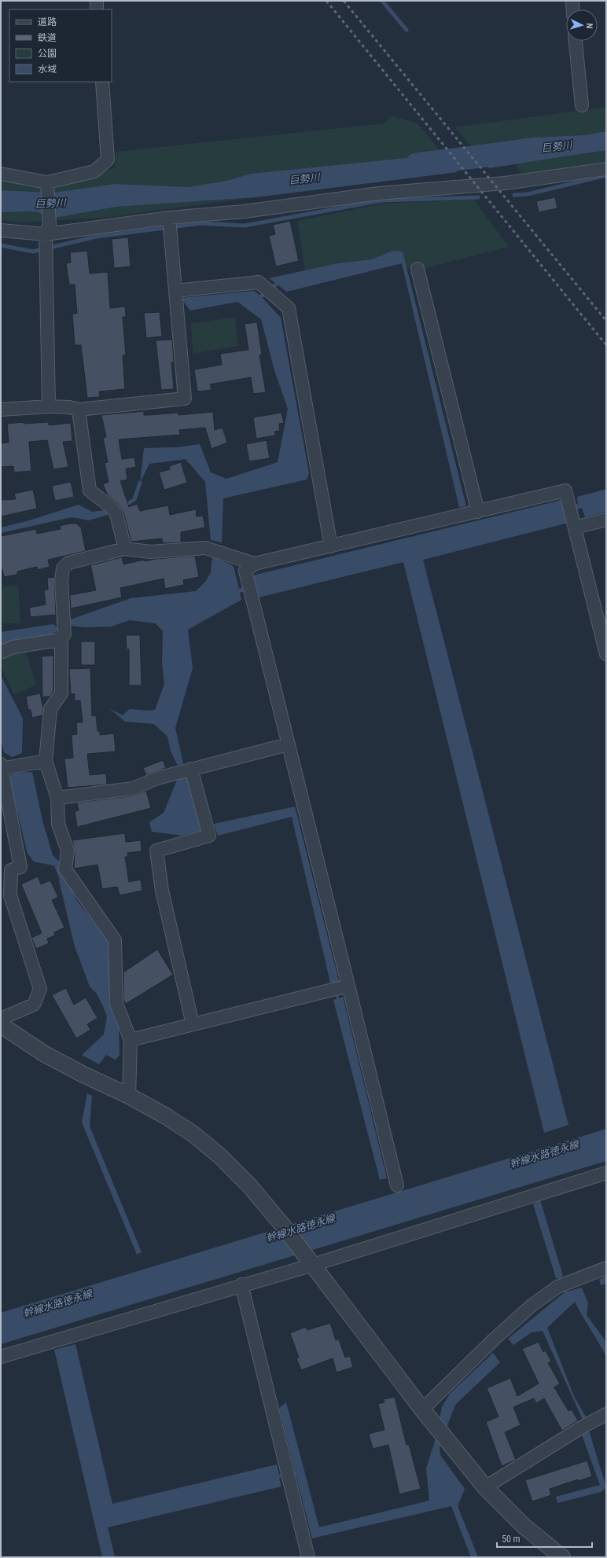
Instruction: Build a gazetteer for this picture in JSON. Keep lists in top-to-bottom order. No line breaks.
{"water":["巨勢川","幹線水路徳永線"],"legend":["道路","鉄道","公園","水域"],"scale_bar":"50 m","north":"right"}
